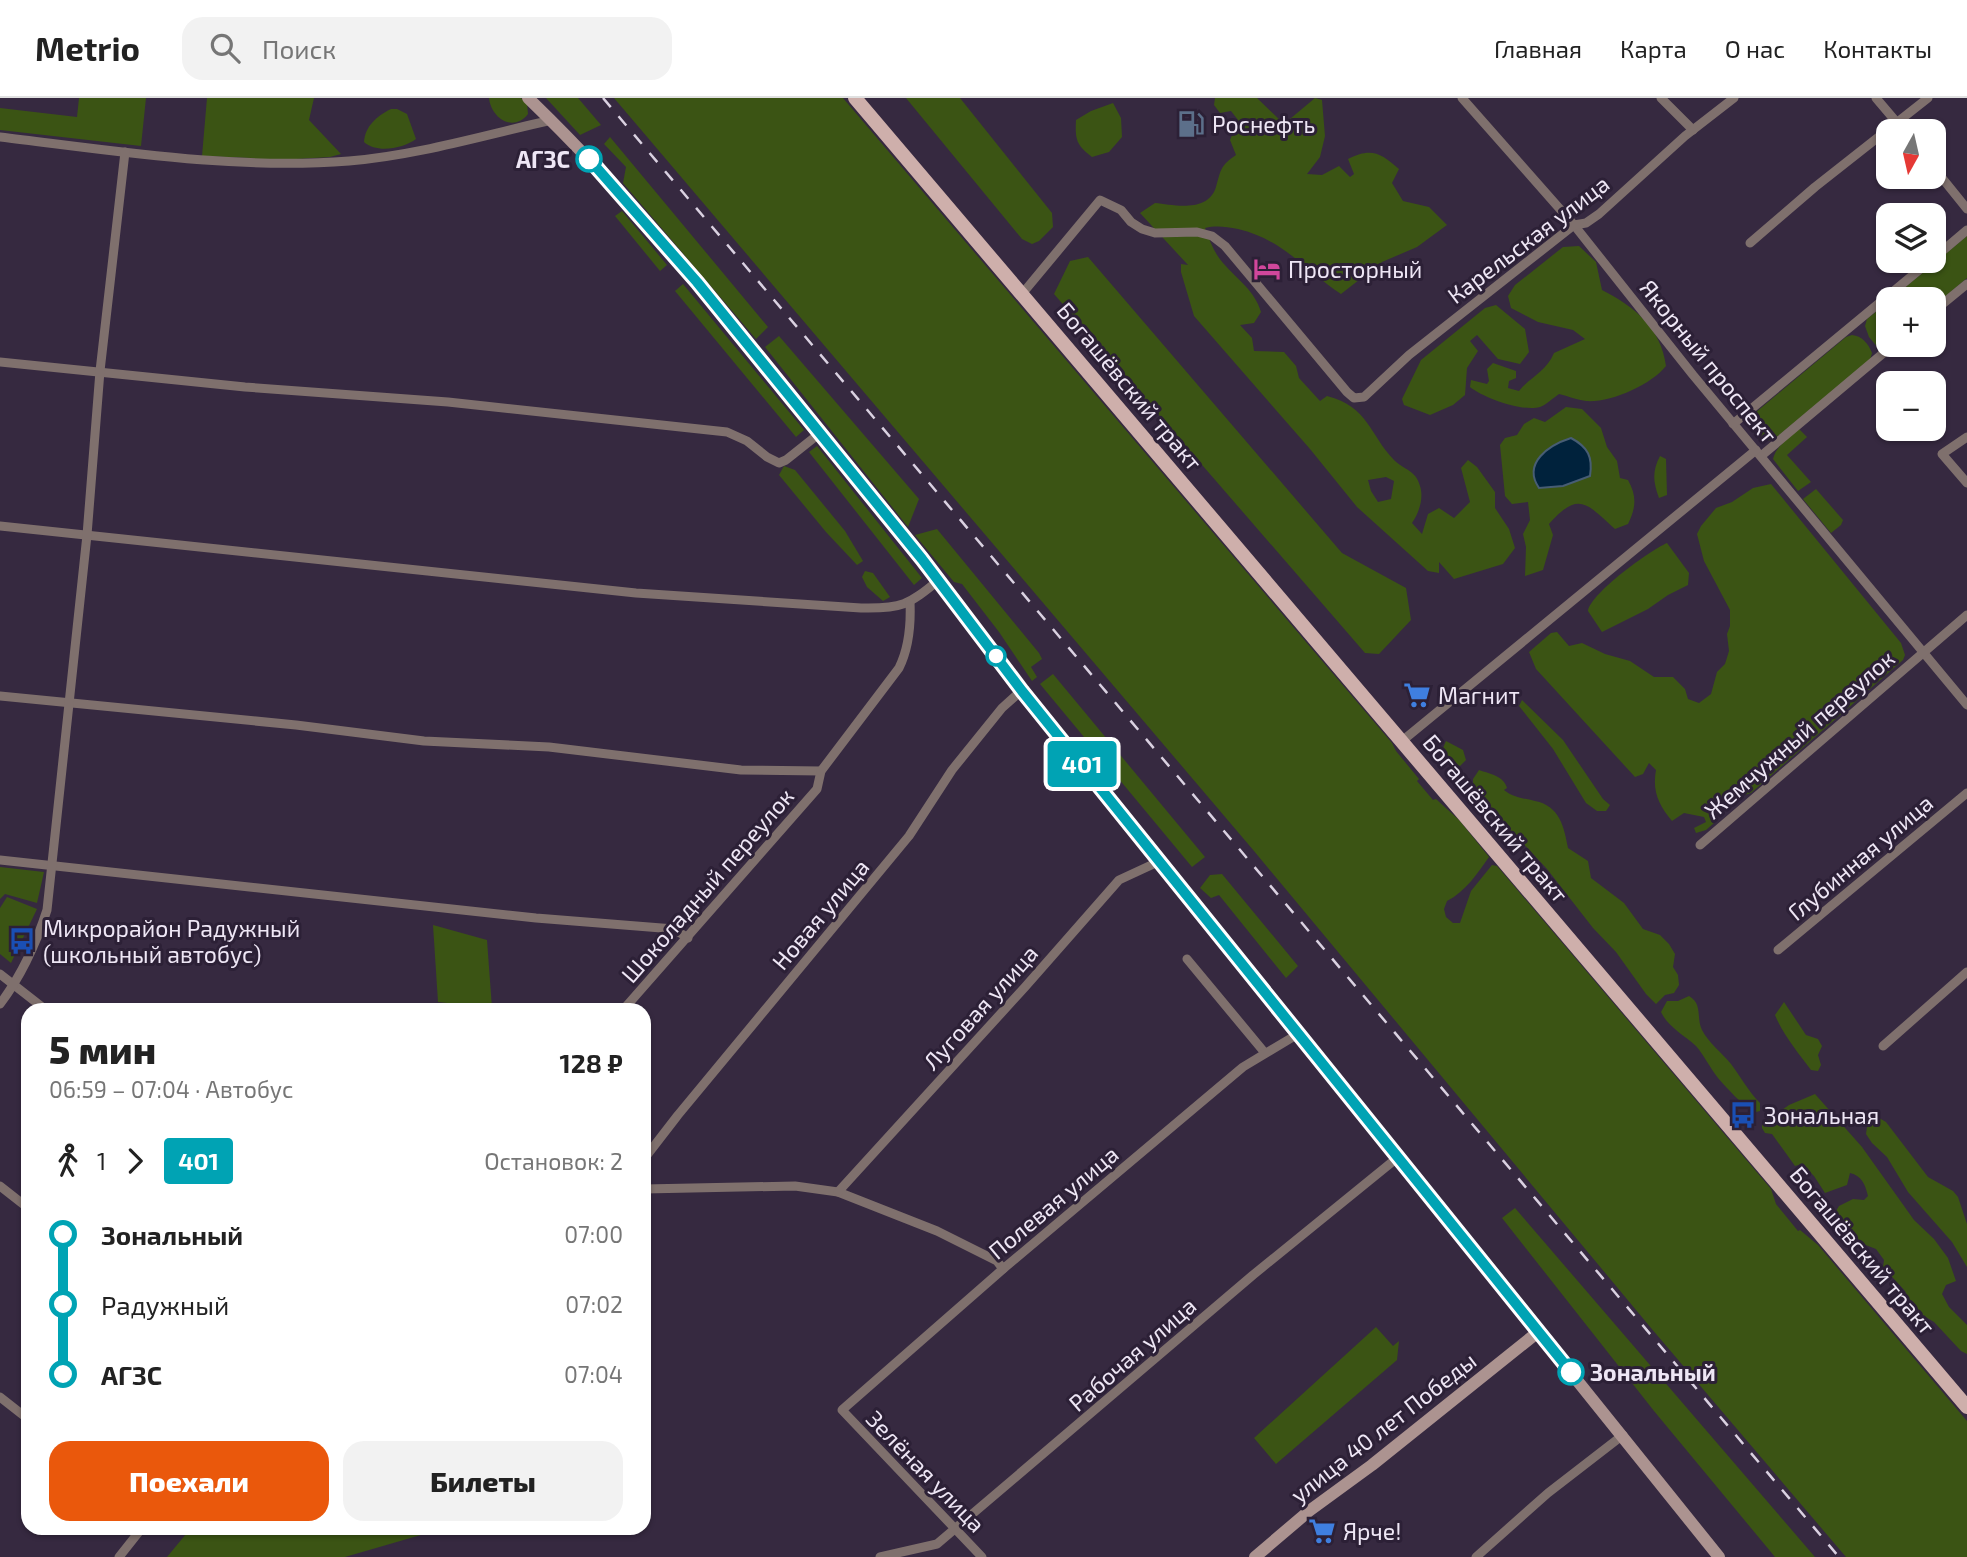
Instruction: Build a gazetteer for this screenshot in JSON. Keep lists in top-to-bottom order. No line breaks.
{"streets":{"main road":["Богашёвский тракт"],"street":["Карельская улица","Якорный проспект","Жемчужный переулок","Глубинная улица","Шоколадный переулок","Новая улица","Луговая улица","Полевая улица","Рабочая улица","улица 40 лет Победы","Зелёная улица"]},"crossings":[["Карельская улица","Якорный проспект"],["Карельская улица","Богашёвский тракт"],["Якорный проспект","Жемчужный переулок"],["Полевая улица","Зелёная улица"],["Рабочая улица","Зелёная улица"]],"places":{"fuel station":["Роснефть"],"other":["АГЗС","Зональный"],"hotel":["Просторный"],"supermarket":["Магнит","Ярче!"],"bus stop":["Микрорайон Радужный (школьный автобус)","Зональная"]},"lines":["bus line 401"],"north":"bottom","page":{"header":"Metrio","search":"Поиск","nav":["Главная","Карта","О нас","Контакты"],"on_map":"401","map_buttons":["+","−"],"heading":["5 мин","06:59 – 07:04 · Автобус","128 ₽"],"legs":["1","401","Остановок: 2"],"list":[{"name":"Зональный","value":"07:00"},{"name":"Радужный","value":"07:02"},{"name":"АГЗС","value":"07:04"}],"buttons":["Поехали","Билеты"]}}
